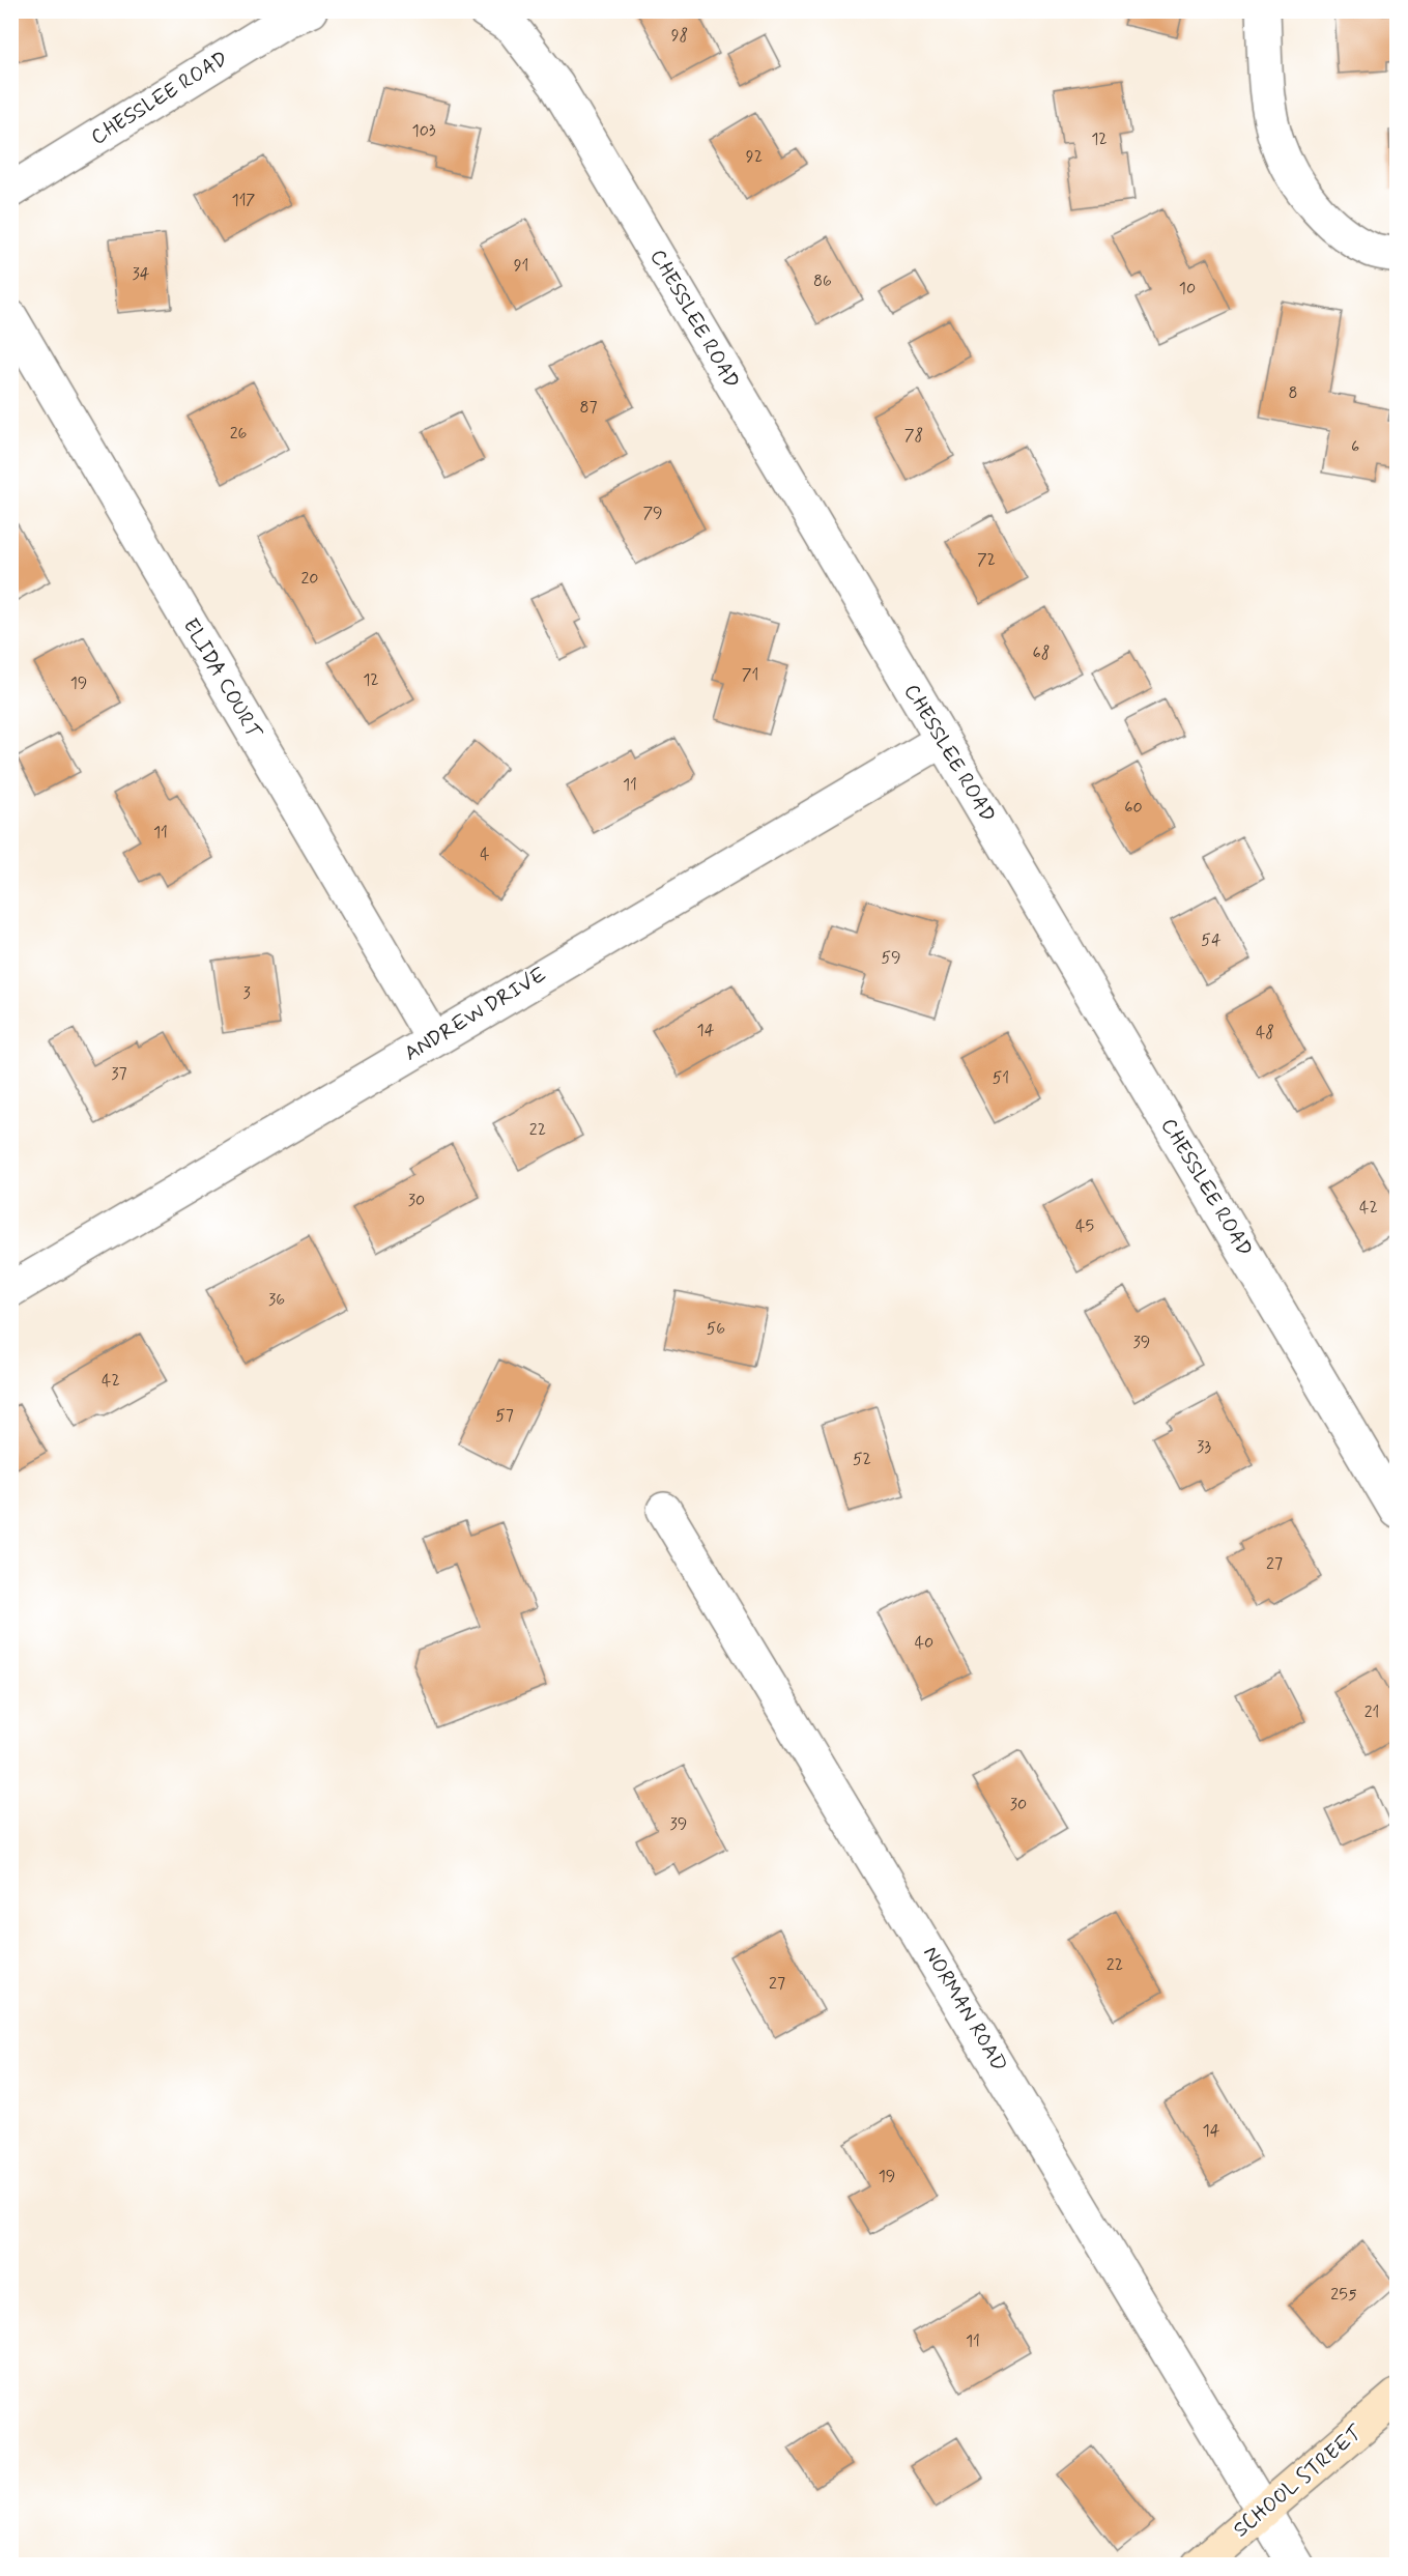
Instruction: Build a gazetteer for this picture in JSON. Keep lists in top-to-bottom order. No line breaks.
{"streets":{"main road":["SCHOOL STREET"],"street":["CHESSLEE ROAD","ELIDA COURT","ANDREW DRIVE","NORMAN ROAD"]},"crossings":[["CHESSLEE ROAD","ANDREW DRIVE"],["ELIDA COURT","ANDREW DRIVE"],["NORMAN ROAD","SCHOOL STREET"]],"house_numbers":["98","103","12","92","117","91","34","86","10","8","87","26","78","6","79","72","20","68","71","12","19","11","60","11","4","54","59","3","14","48","37","51","22","30","42","45","36","56","39","42","57","33","52","27","40","21","30","39","22","27","14","19","255","11"]}
